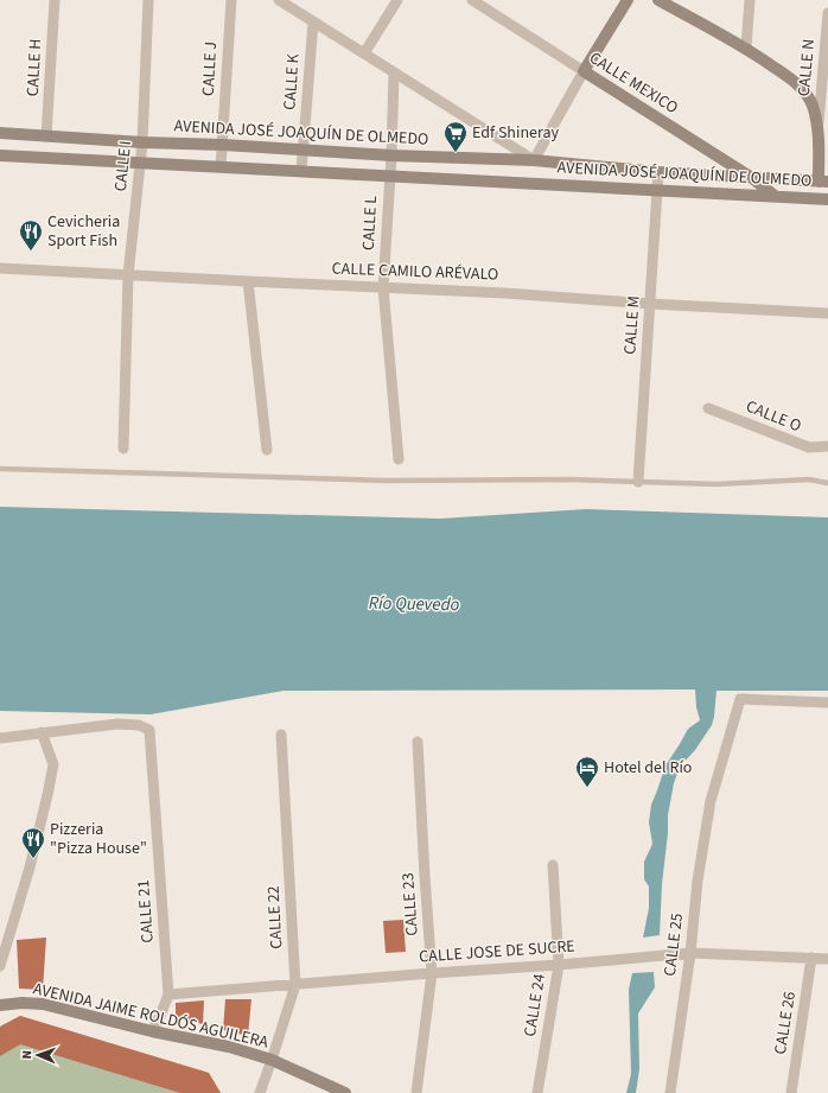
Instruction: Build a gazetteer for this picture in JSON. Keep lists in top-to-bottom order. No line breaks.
{"streets":{"main road":["CALLE MEXICO","AVENIDA JOSÉ JOAQUÍN DE OLMEDO","AVENIDA JAIME ROLDÓS AGUILERA"],"street":["CALLE H","CALLE N","CALLE J","CALLE K","CALLE I","CALLE L","CALLE CAMILO ARÉVALO","CALLE M","CALLE O","CALLE 23","CALLE 21","CALLE 22","CALLE 25","CALLE JOSE DE SUCRE","CALLE 24","CALLE 26"]},"crossings":[["CALLE H","AVENIDA JOSÉ JOAQUÍN DE OLMEDO"],["CALLE J","AVENIDA JOSÉ JOAQUÍN DE OLMEDO"],["CALLE K","AVENIDA JOSÉ JOAQUÍN DE OLMEDO"],["CALLE MEXICO","AVENIDA JOSÉ JOAQUÍN DE OLMEDO"],["AVENIDA JOSÉ JOAQUÍN DE OLMEDO","CALLE I"],["AVENIDA JOSÉ JOAQUÍN DE OLMEDO","CALLE L"],["AVENIDA JOSÉ JOAQUÍN DE OLMEDO","CALLE M"],["CALLE I","CALLE CAMILO ARÉVALO"],["CALLE L","CALLE CAMILO ARÉVALO"],["CALLE CAMILO ARÉVALO","CALLE M"],["CALLE 23","CALLE JOSE DE SUCRE"],["CALLE 21","CALLE JOSE DE SUCRE"],["CALLE 21","AVENIDA JAIME ROLDÓS AGUILERA"],["CALLE 22","CALLE JOSE DE SUCRE"],["CALLE 22","AVENIDA JAIME ROLDÓS AGUILERA"],["CALLE 25","CALLE JOSE DE SUCRE"],["CALLE JOSE DE SUCRE","CALLE 24"],["CALLE JOSE DE SUCRE","CALLE 26"]],"water":["Río Quevedo"],"places":{"supermarket":["Edf Shineray"],"restaurant":["Cevicheria Sport Fish","Pizzeria \"Pizza House\""],"hotel":["Hotel del Río"]},"north":"left"}
